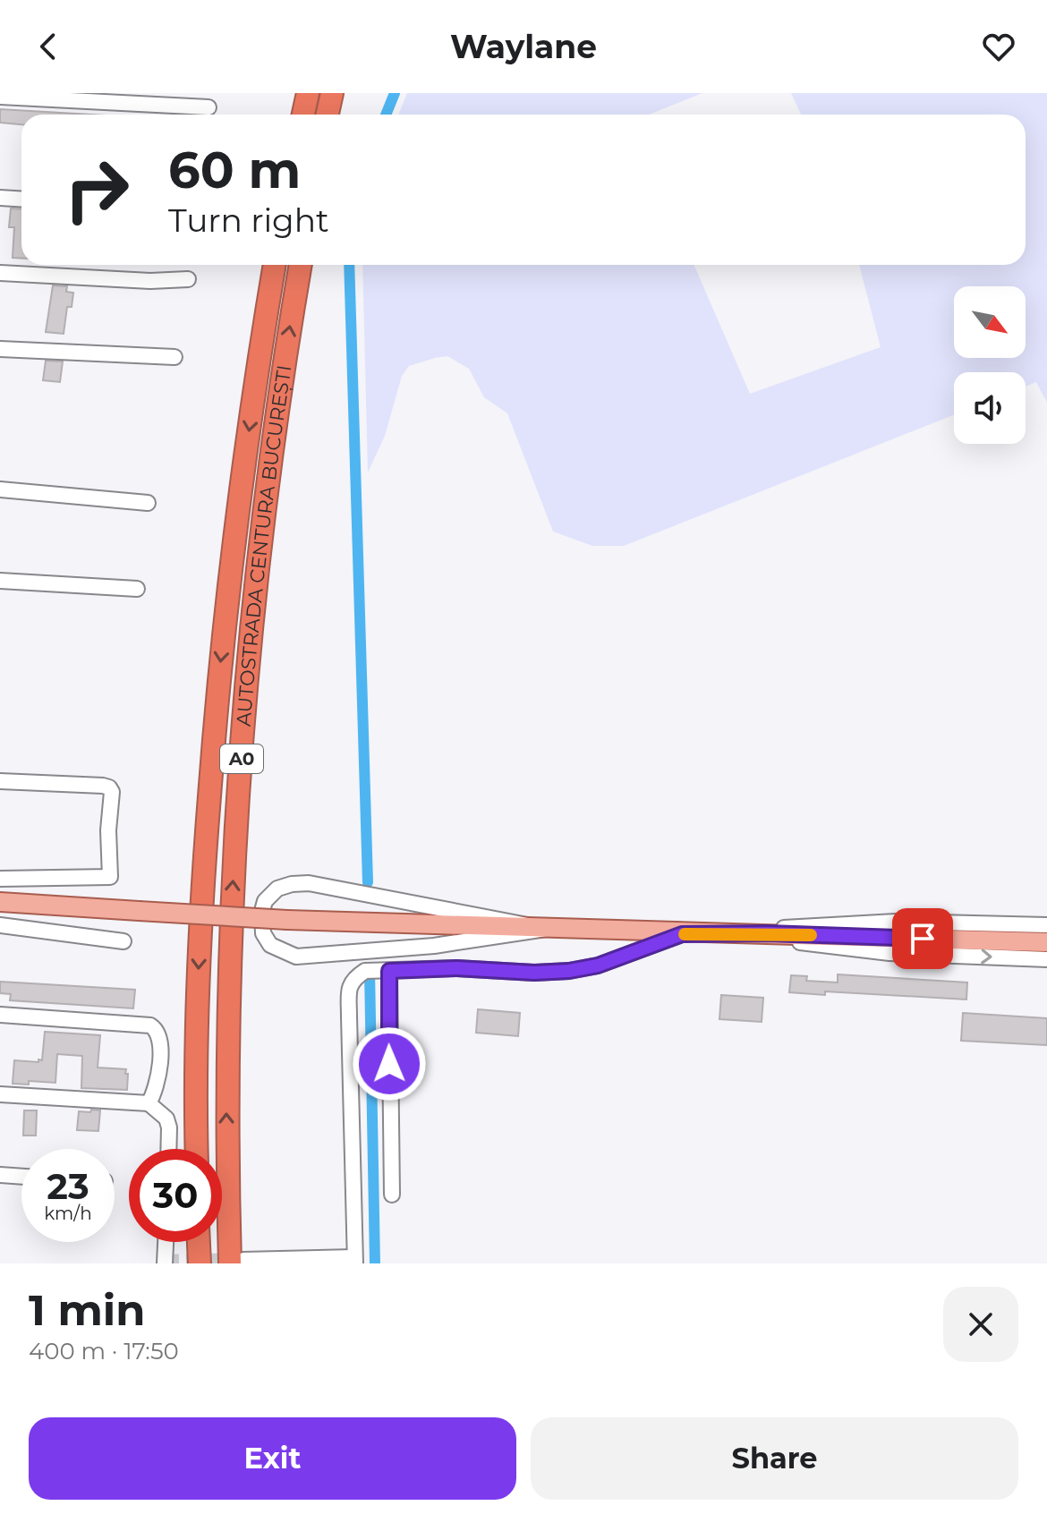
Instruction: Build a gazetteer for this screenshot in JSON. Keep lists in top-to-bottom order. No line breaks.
{"streets":{"highway":["AUTOSTRADA CENTURA BUCUREȘTI","A0"]},"north":"bottom right","page":{"header":"Waylane","turn":["60 m","Turn right"],"speed":"23 km/h","limit":"30","heading":["1 min","400 m · 17:50"],"buttons":["Exit","Share"]}}
